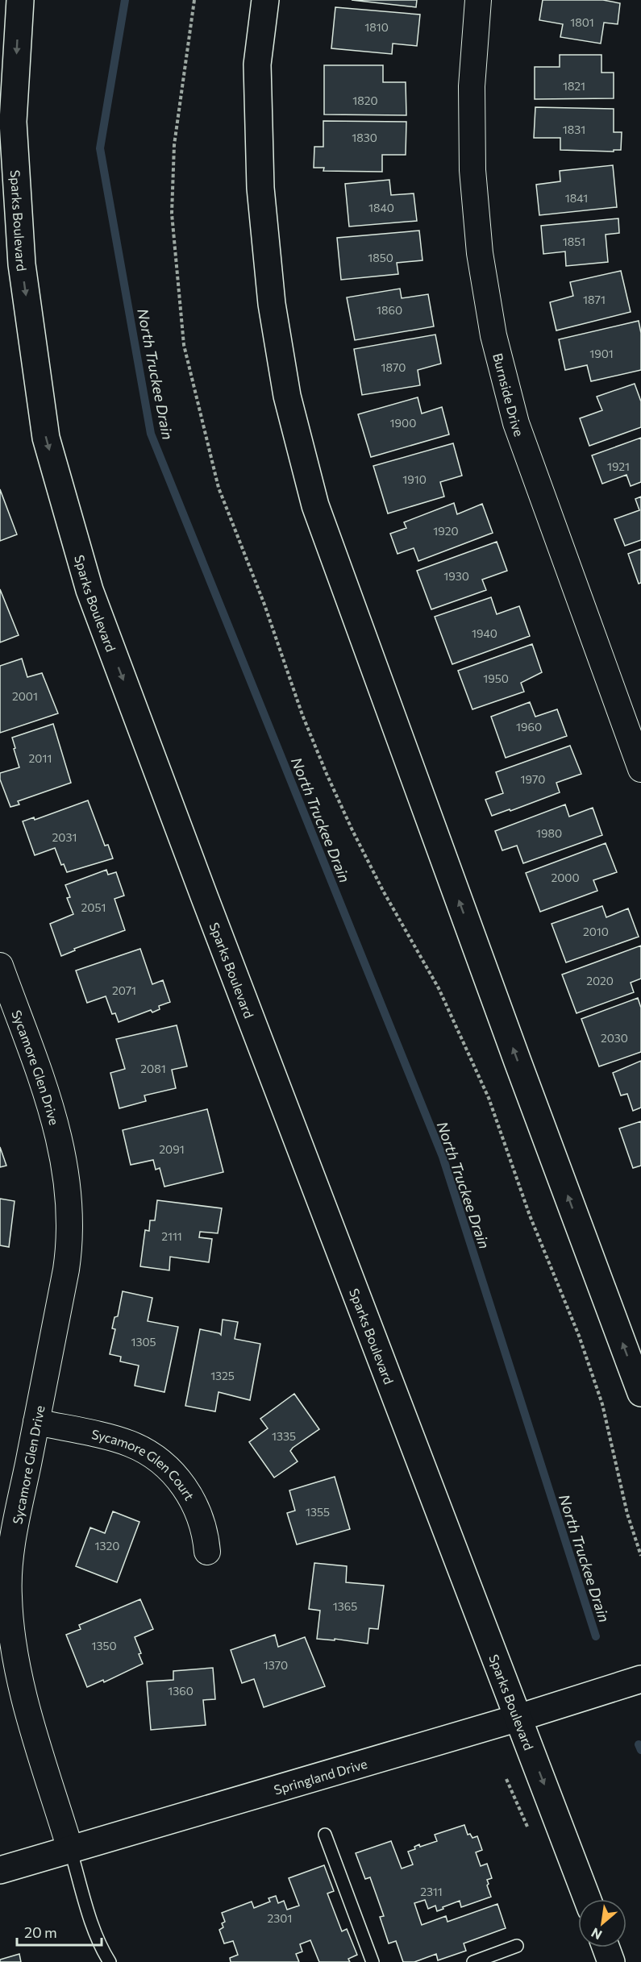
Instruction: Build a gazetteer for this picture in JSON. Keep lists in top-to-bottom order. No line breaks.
{"streets":{"main road":["Sparks Boulevard","Springland Drive"],"street":["Burnside Drive","Sycamore Glen Drive","Sycamore Glen Court"]},"crossings":[["Sparks Boulevard","Springland Drive"],["Sycamore Glen Drive","Sycamore Glen Court"],["Sycamore Glen Drive","Springland Drive"]],"water":["North Truckee Drain"],"house_numbers":["1801","1810","1821","1820","1831","1830","1841","1840","1851","1850","1871","1860","1901","1870","1900","1921","1910","1920","1930","1940","1950","2001","1960","2011","1970","1980","2031","2000","2051","2010","2020","2071","2030","2081","2091","2111","1305","1325","1335","1355","1320","1365","1350","1370","1360","2311","2301"],"scale_bar":"20 m","north":"bottom left"}
